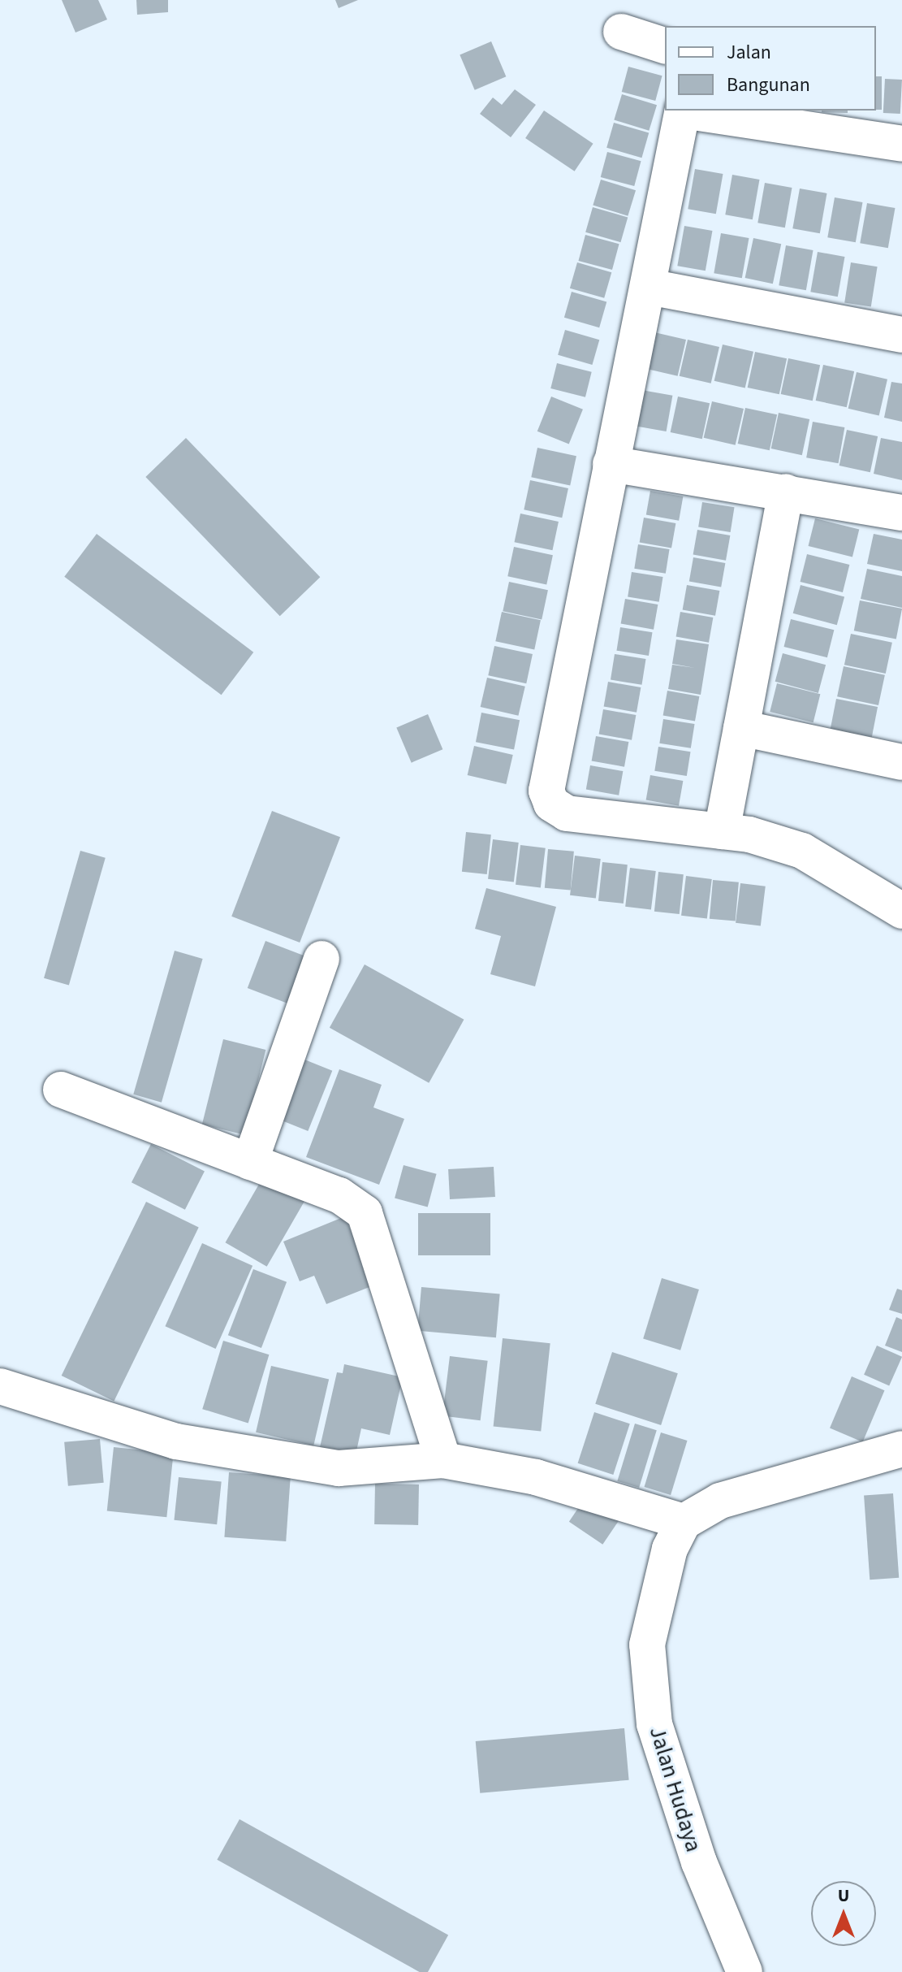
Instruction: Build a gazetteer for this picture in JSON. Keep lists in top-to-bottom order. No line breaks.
{"streets":{"street":["Jalan Hudaya"]},"legend":["Jalan","Bangunan"],"north":"top"}
